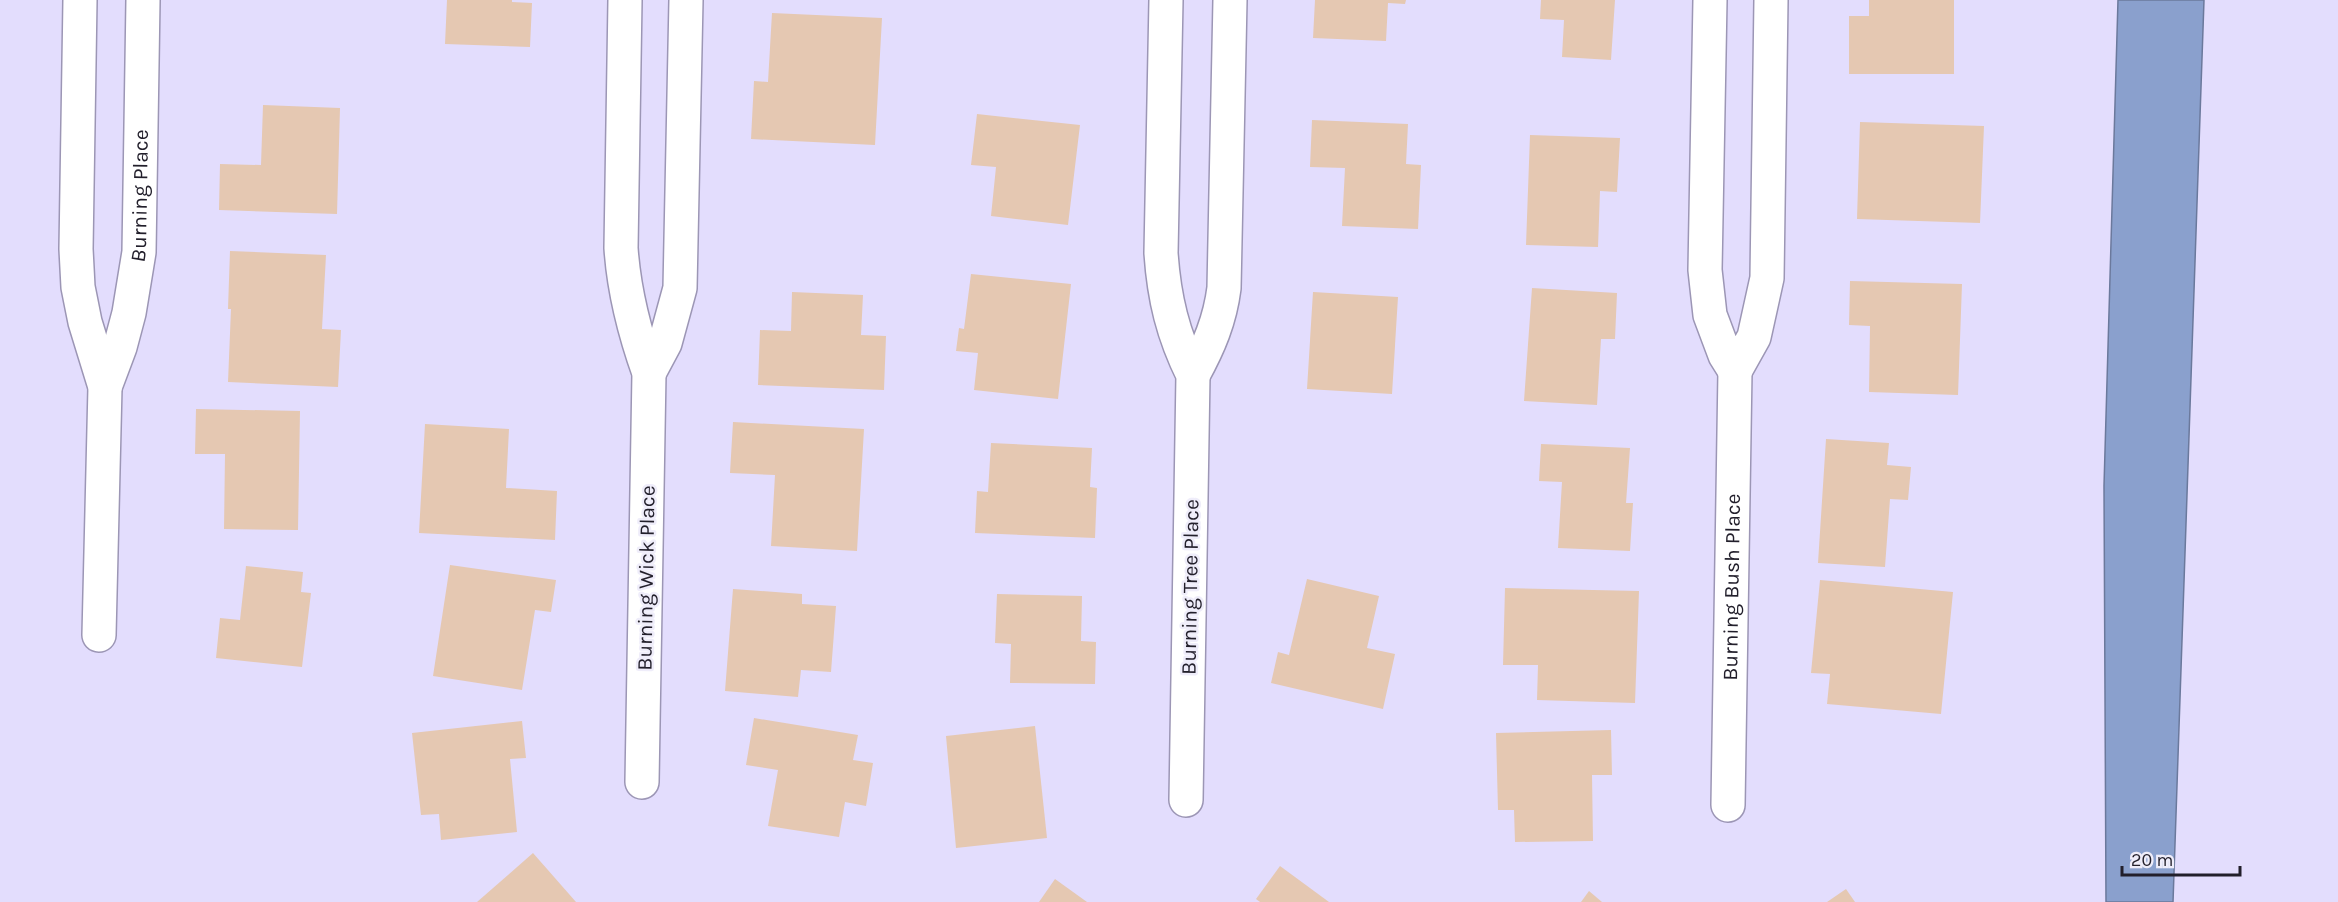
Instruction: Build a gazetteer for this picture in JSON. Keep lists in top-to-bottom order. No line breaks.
{"streets":{"street":["Burning Place","Burning Wick Place","Burning Tree Place","Burning Bush Place"]},"scale_bar":"20 m"}
